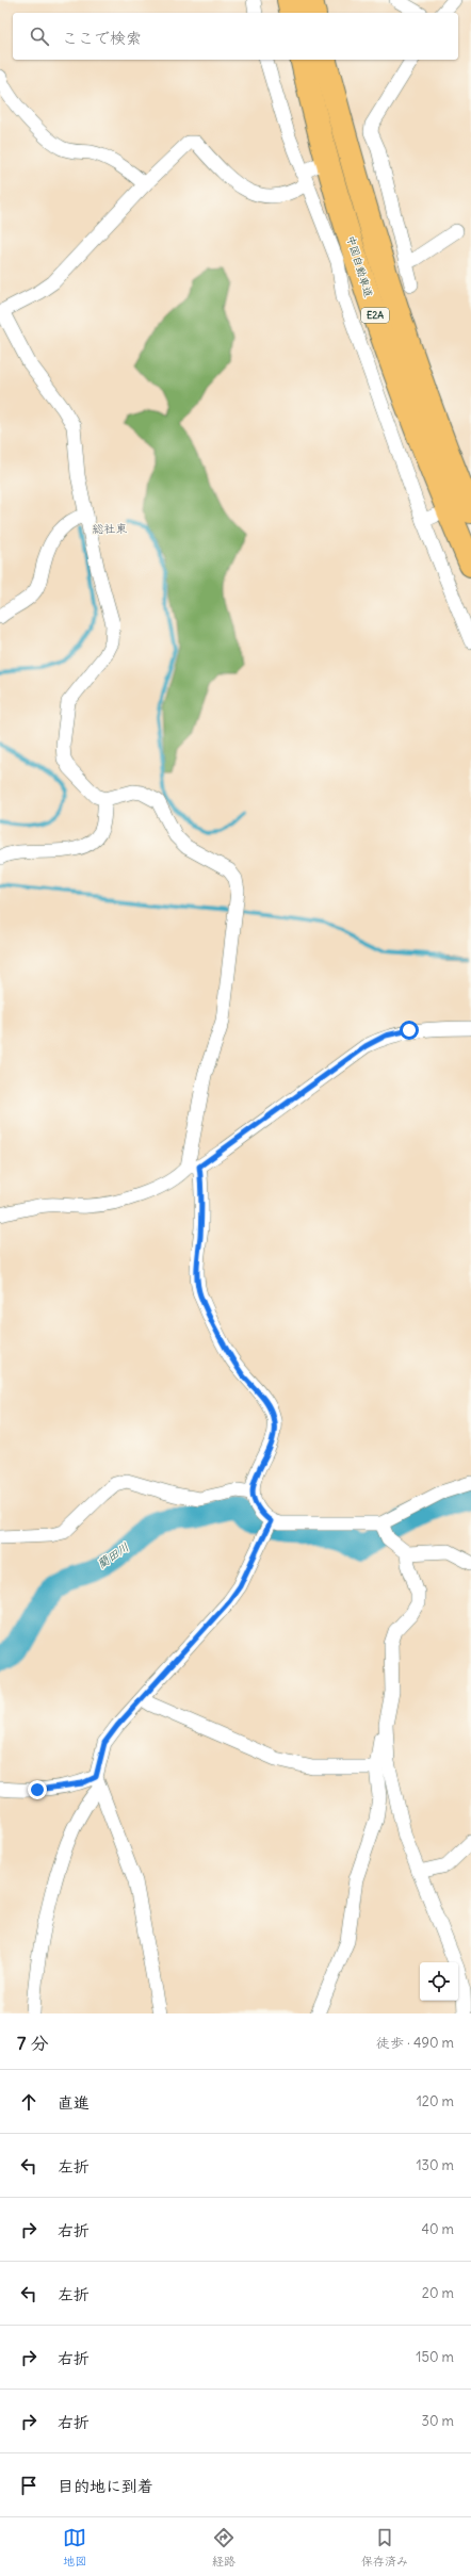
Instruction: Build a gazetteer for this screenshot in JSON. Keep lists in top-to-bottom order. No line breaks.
{"streets":{"highway":["中国自動車道","E2A"]},"districts":["総社東"],"water":["藺田川"],"page":{"search":"ここで検索","heading":["7 分","徒歩 · 490 m"],"list":[["直進","120 m"],["左折","130 m"],["右折","40 m"],["左折","20 m"],["右折","150 m"],["右折","30 m"],"目的地に到着"],"nav":["地図","経路","保存済み"]}}
